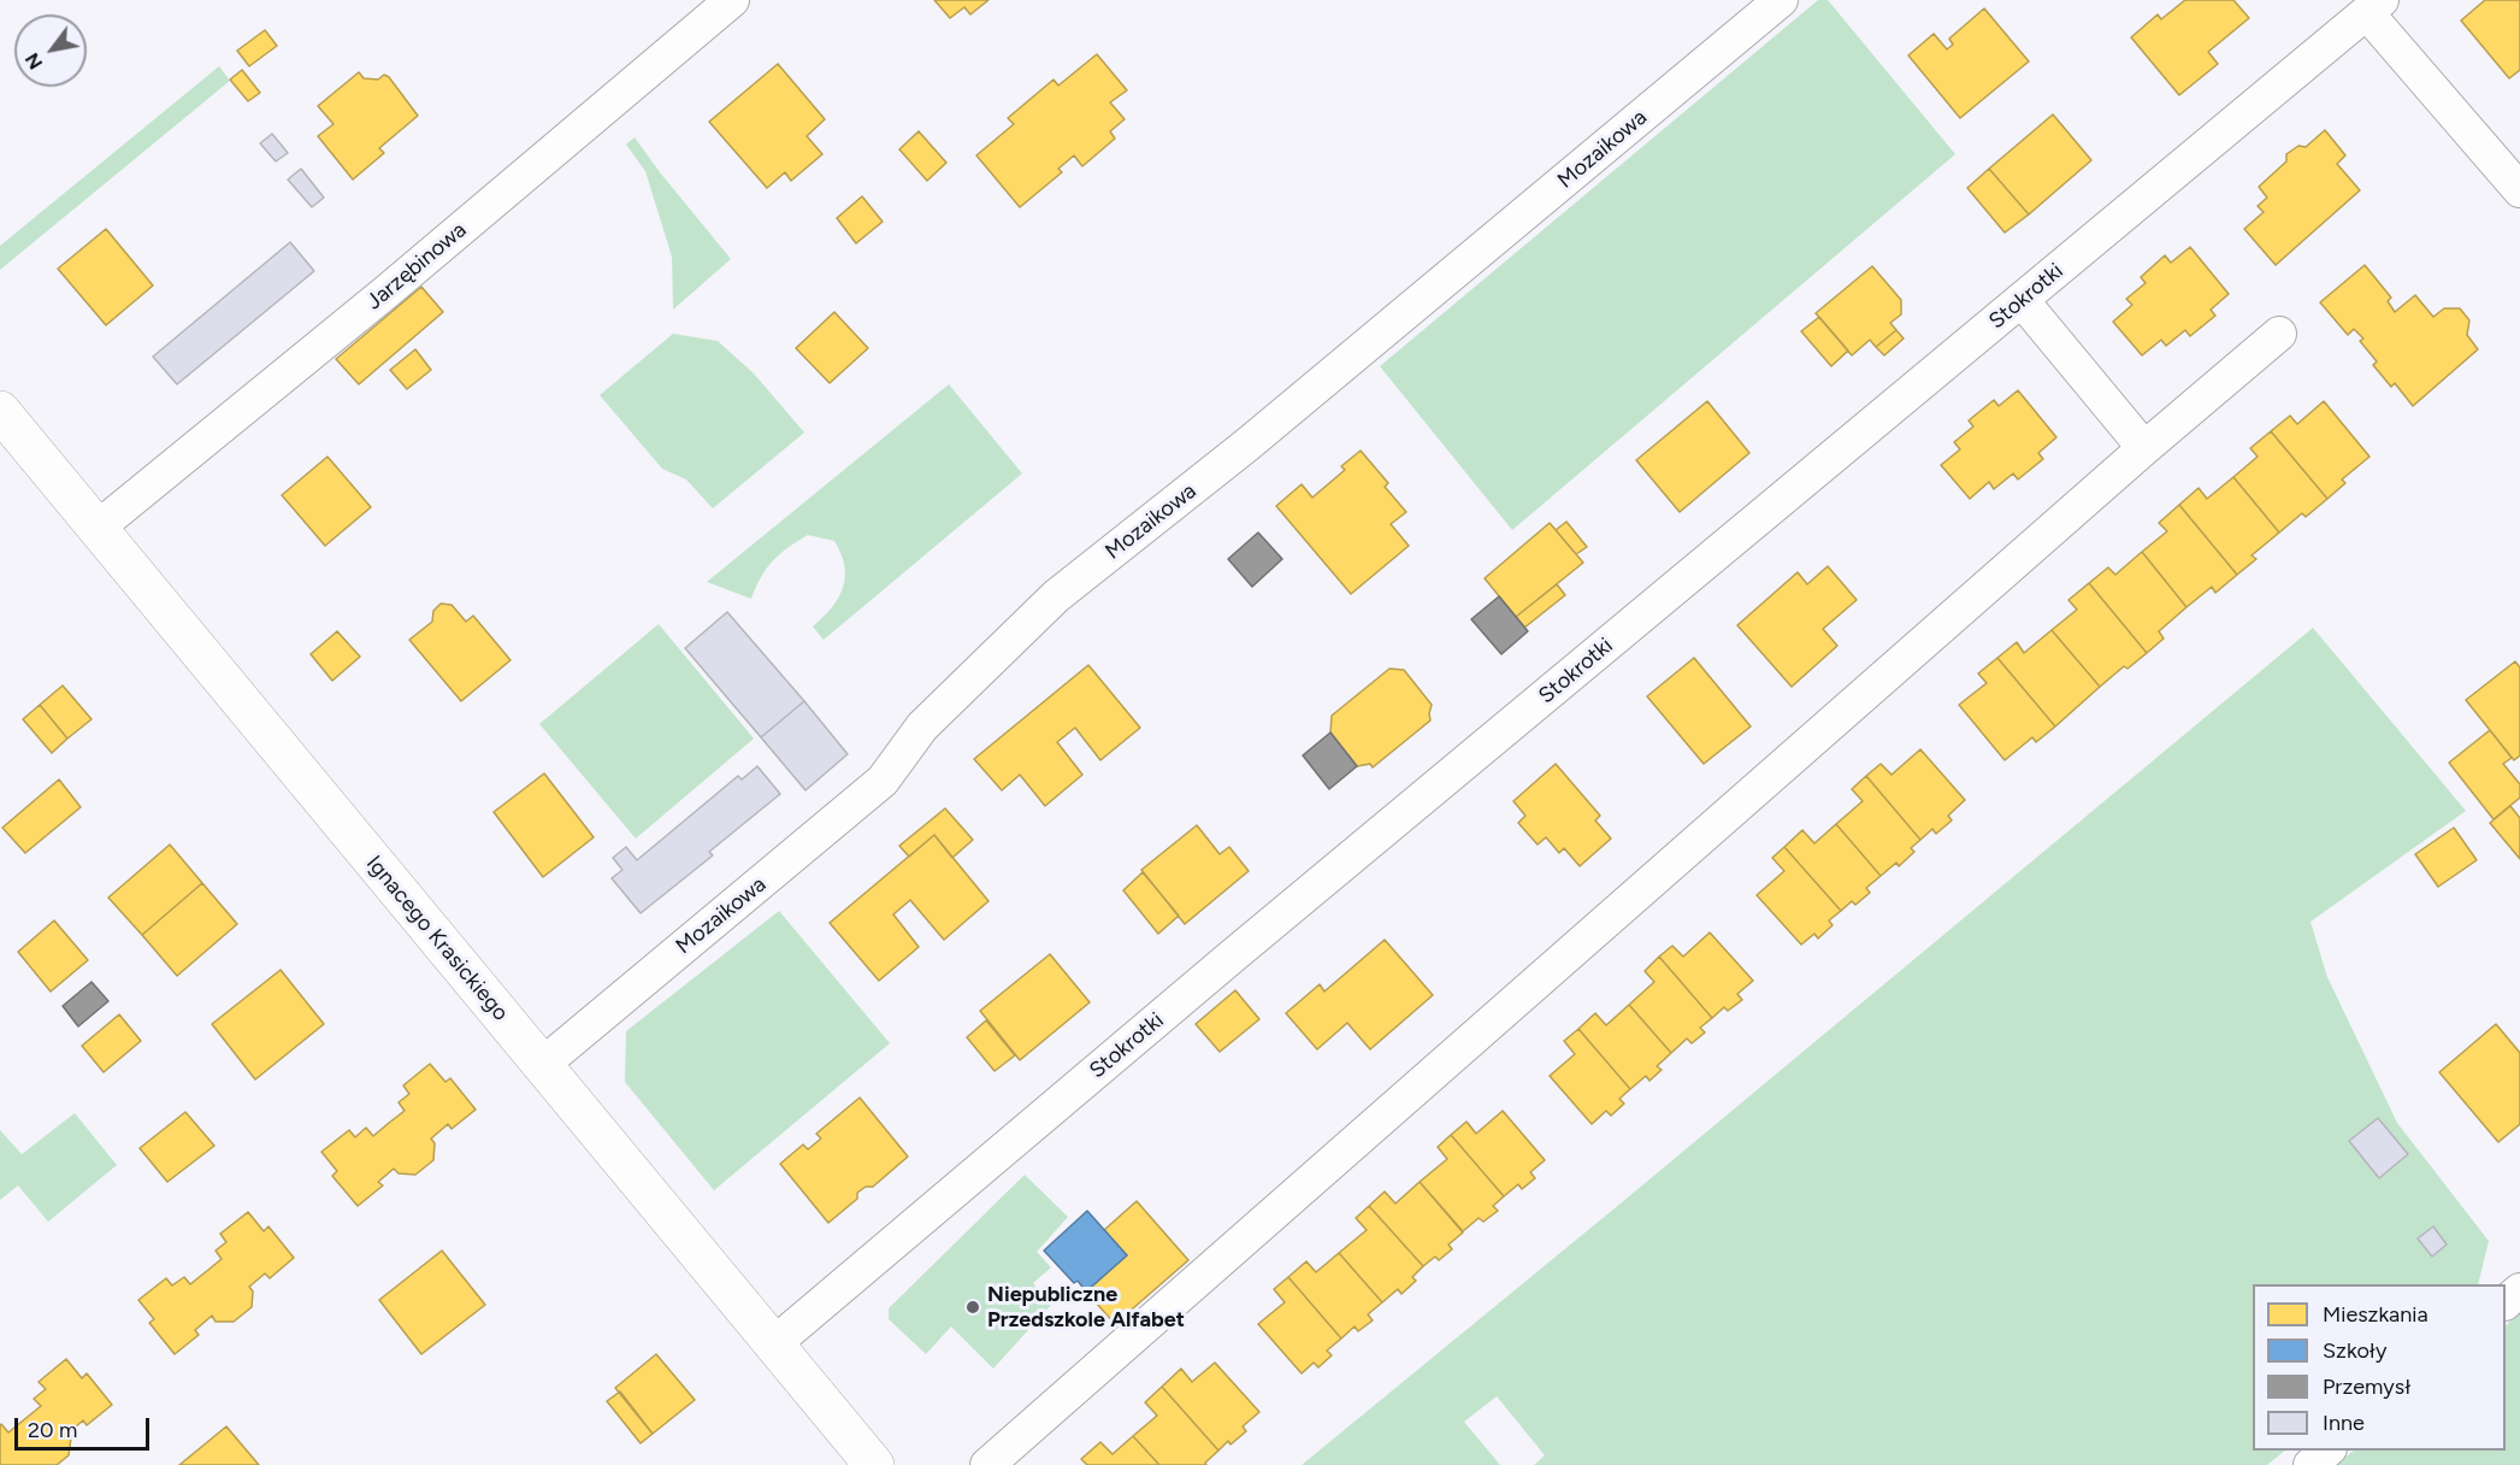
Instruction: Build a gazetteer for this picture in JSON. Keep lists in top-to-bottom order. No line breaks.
{"streets":{"street":["Mozaikowa","Jarzębinowa","Stokrotki","Ignacego Krasickiego"]},"crossings":[["Mozaikowa","Ignacego Krasickiego"],["Jarzębinowa","Ignacego Krasickiego"],["Stokrotki","Ignacego Krasickiego"]],"places":["Niepubliczne Przedszkole Alfabet"],"legend":["Mieszkania","Szkoły","Przemysł","Inne"],"scale_bar":"20 m","north":"bottom left"}
